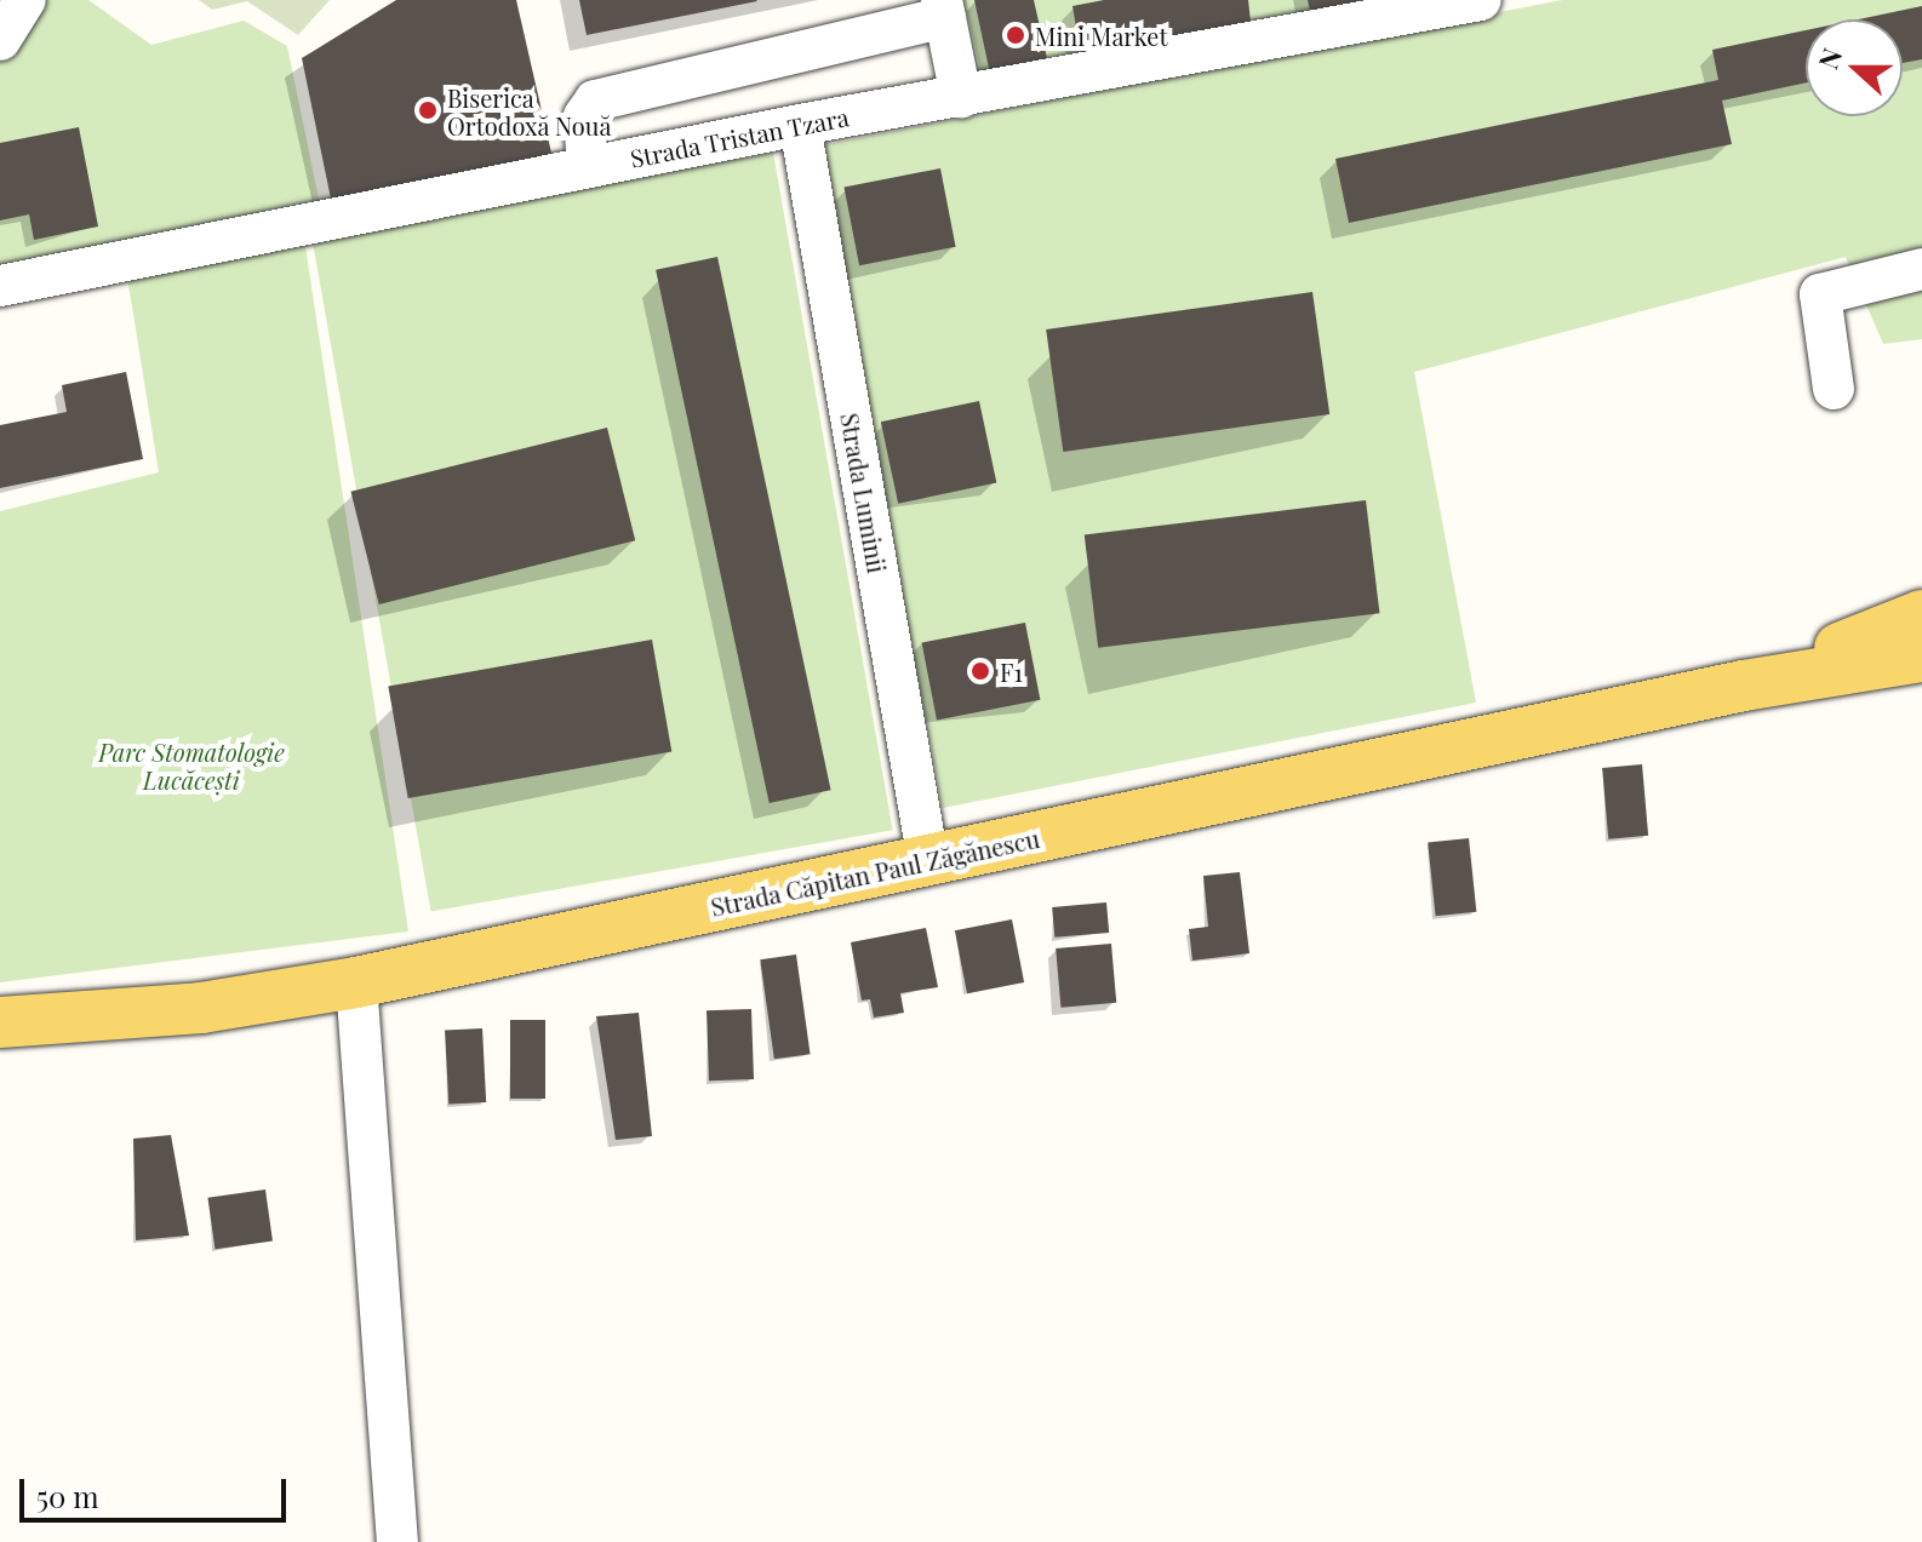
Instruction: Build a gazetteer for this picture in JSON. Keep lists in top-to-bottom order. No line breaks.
{"streets":{"main road":["Strada Căpitan Paul Zăgănescu"],"street":["Strada Tristan Tzara","Strada Luminii"]},"crossings":[["Strada Tristan Tzara","Strada Luminii"],["Strada Luminii","Strada Căpitan Paul Zăgănescu"]],"parks":["Parc Stomatologie Lucăcești"],"places":["Mini Market","Biserica Ortodoxă Nouă","F1"],"scale_bar":"50 m","north":"left"}
